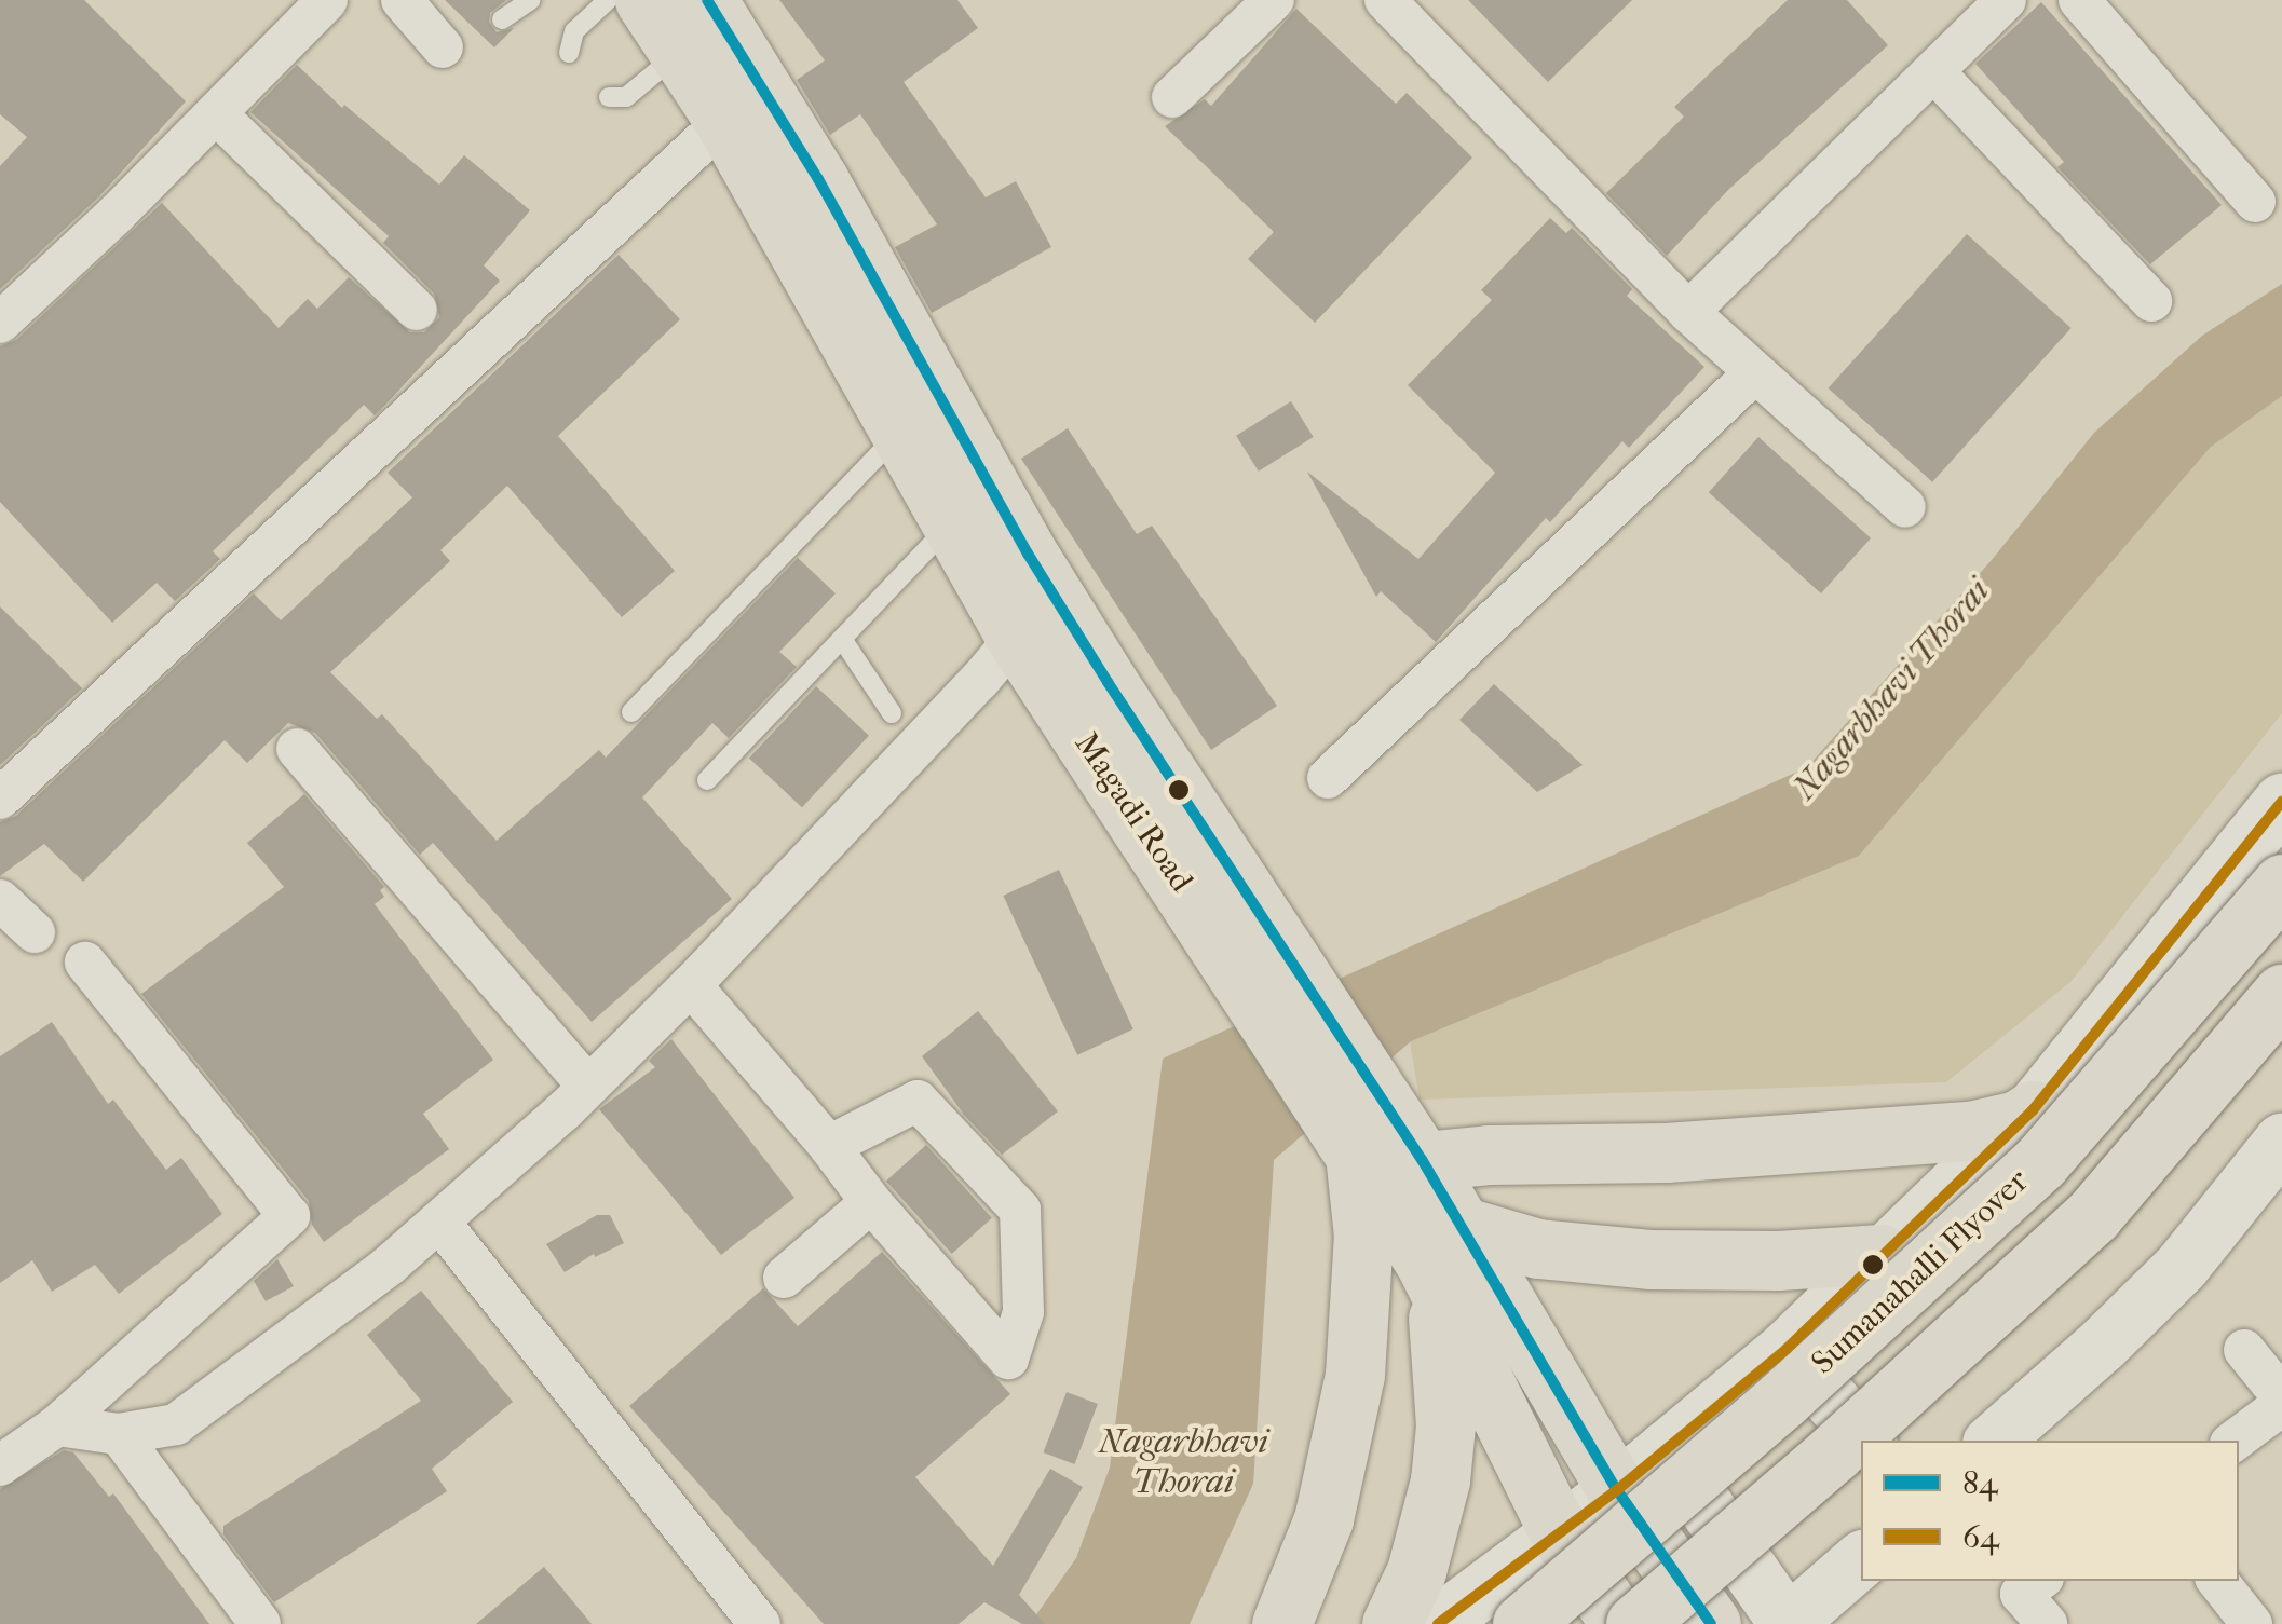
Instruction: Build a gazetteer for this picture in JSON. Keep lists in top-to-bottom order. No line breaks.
{"streets":{"main road":["Magadi Road","Sumanahalli Flyover"]},"water":["Nagarbhavi Thorai"],"lines":["transit line 84","transit line 64"],"legend":["84","64"]}
